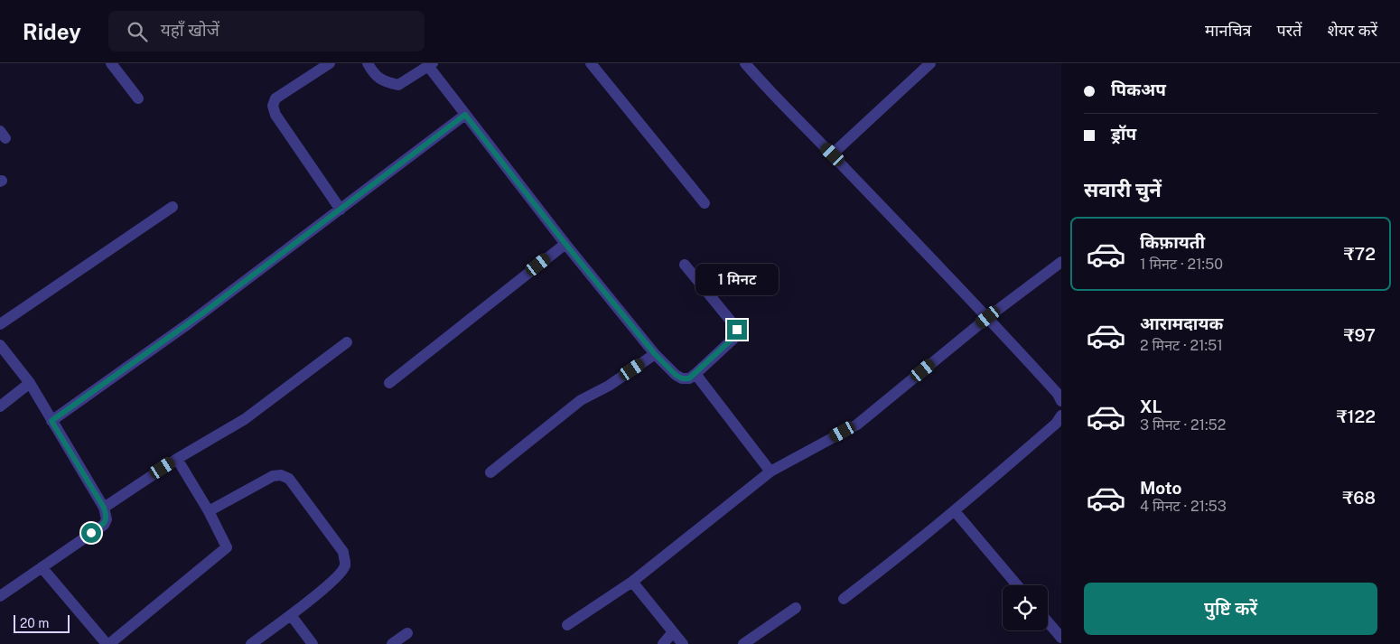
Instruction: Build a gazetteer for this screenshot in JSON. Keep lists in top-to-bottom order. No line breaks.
{"scale_bar":"20 m","page":{"header":"Ridey","search":"यहाँ खोजें","nav":["मानचित्र","परतें","शेयर करें"],"banner":["पिकअप","ड्रॉप"],"heading":"सवारी चुनें","list":[{"name":"किफ़ायती","note":"1 मिनट · 21:50","value":"₹72"},{"name":"आरामदायक","note":"2 मिनट · 21:51","value":"₹97"},{"name":"XL","note":"3 मिनट · 21:52","value":"₹122"},{"name":"Moto","note":"4 मिनट · 21:53","value":"₹68"}],"bubble":"1 मिनट","buttons":"पुष्टि करें","scale":"20 m"}}
